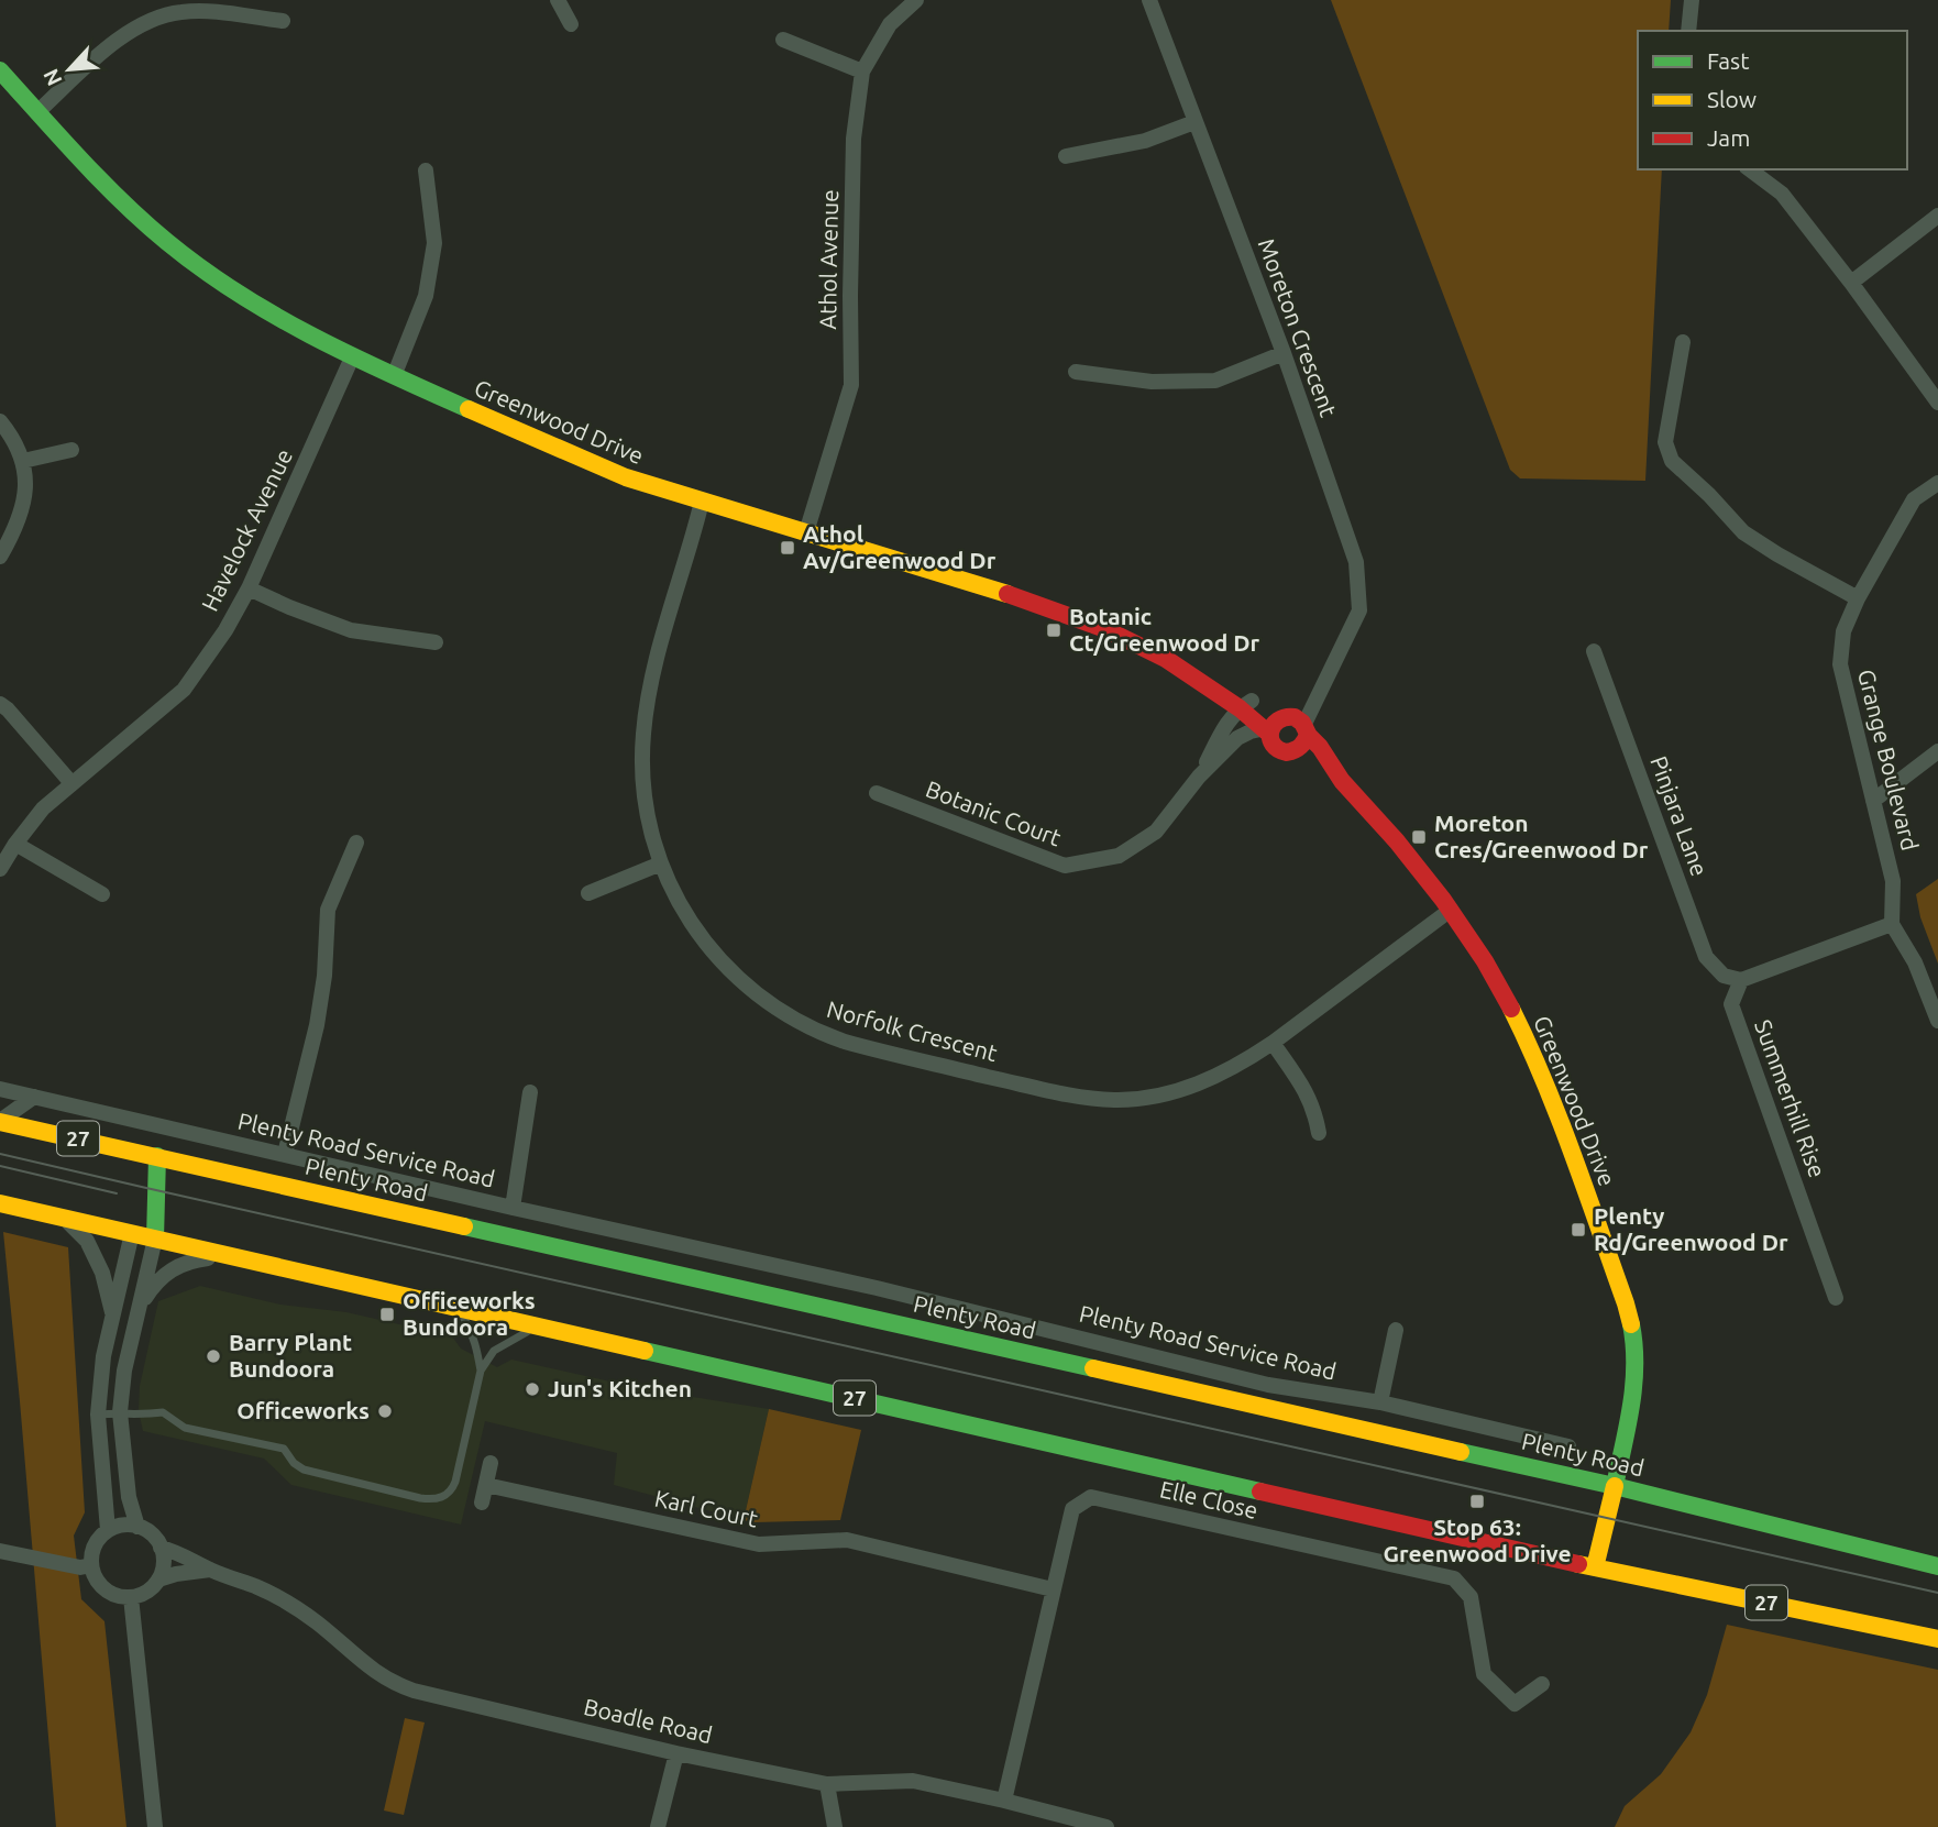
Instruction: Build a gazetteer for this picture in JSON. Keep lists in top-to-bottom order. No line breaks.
{"streets":{"main road":["Greenwood Drive","27","Plenty Road"],"street":["Athol Avenue","Moreton Crescent","Havelock Avenue","Grange Boulevard","Botanic Court","Pinjara Lane","Norfolk Crescent","Summerhill Rise","Plenty Road Service Road","Elle Close","Karl Court","Boadle Road"]},"crossings":[["Athol Avenue","Greenwood Drive"],["Moreton Crescent","Greenwood Drive"],["Moreton Crescent","Botanic Court"],["Greenwood Drive","Havelock Avenue"],["Greenwood Drive","Botanic Court"],["Greenwood Drive","Norfolk Crescent"],["Greenwood Drive","27"],["Greenwood Drive","Plenty Road"],["Pinjara Lane","Summerhill Rise"],["Elle Close","Karl Court"],["Elle Close","Boadle Road"]],"places":{"transit":["Athol Av/Greenwood Dr","Botanic Ct/Greenwood Dr","Moreton Cres/Greenwood Dr","Plenty Rd/Greenwood Dr","Officeworks Bundoora","Stop 63: Greenwood Drive"],"other":["Barry Plant Bundoora","Jun's Kitchen","Officeworks"]},"legend":["Fast","Slow","Jam"],"north":"bottom left"}
